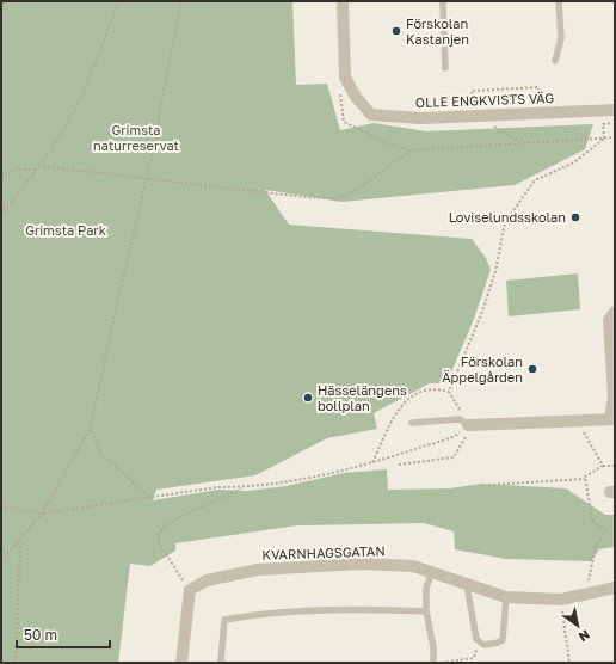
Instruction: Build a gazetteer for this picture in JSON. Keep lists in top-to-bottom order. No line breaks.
{"streets":{"street":["OLLE ENGKVISTS VÄG","KVARNHAGSGATAN"]},"parks":["Grimsta naturreservat","Grimsta Park"],"places":["Förskolan Kastanjen","Loviselundsskolan","Förskolan Äppelgården","Hässelängens bollplan"],"scale_bar":"50 m","north":"bottom right"}
